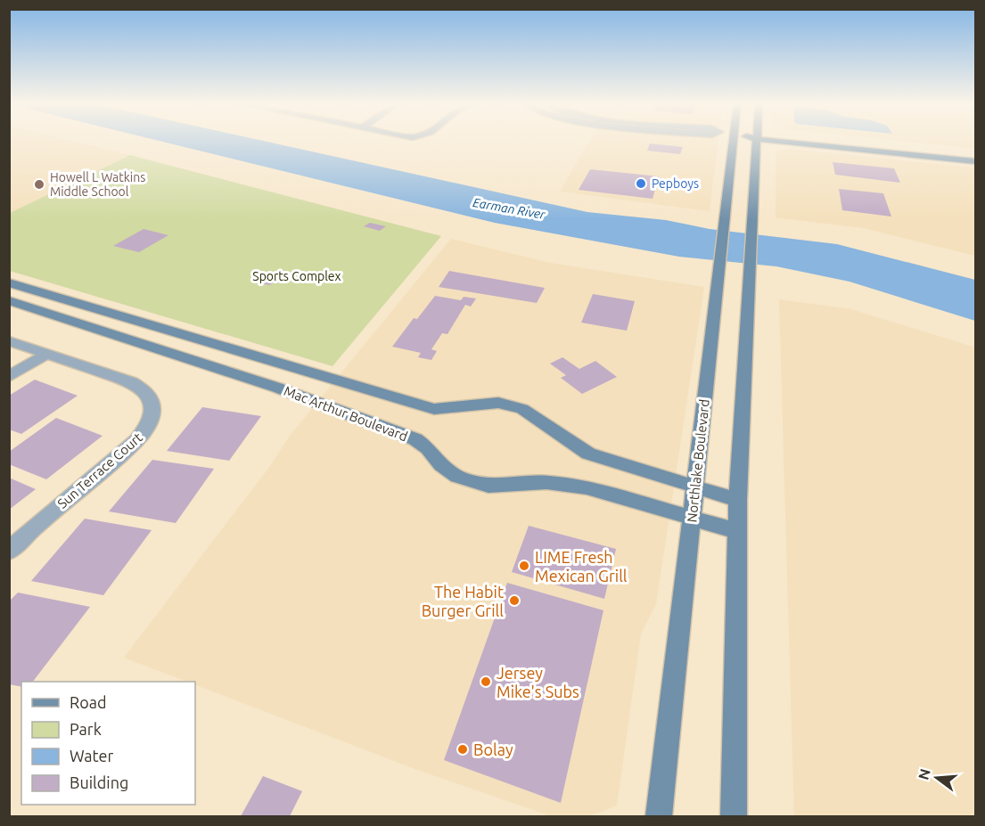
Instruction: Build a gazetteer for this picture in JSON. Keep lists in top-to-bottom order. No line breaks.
{"streets":{"main road":["Mac Arthur Boulevard","Northlake Boulevard"],"street":["Sun Terrace Court"]},"crossings":[["Mac Arthur Boulevard","Northlake Boulevard"]],"water":["Earman River"],"parks":["Sports Complex"],"places":["Pepboys","Howell L Watkins Middle School","LIME Fresh Mexican Grill","The Habit Burger Grill","Jersey Mike's Subs","Bolay"],"legend":["Road","Park","Water","Building"],"north":"left"}
